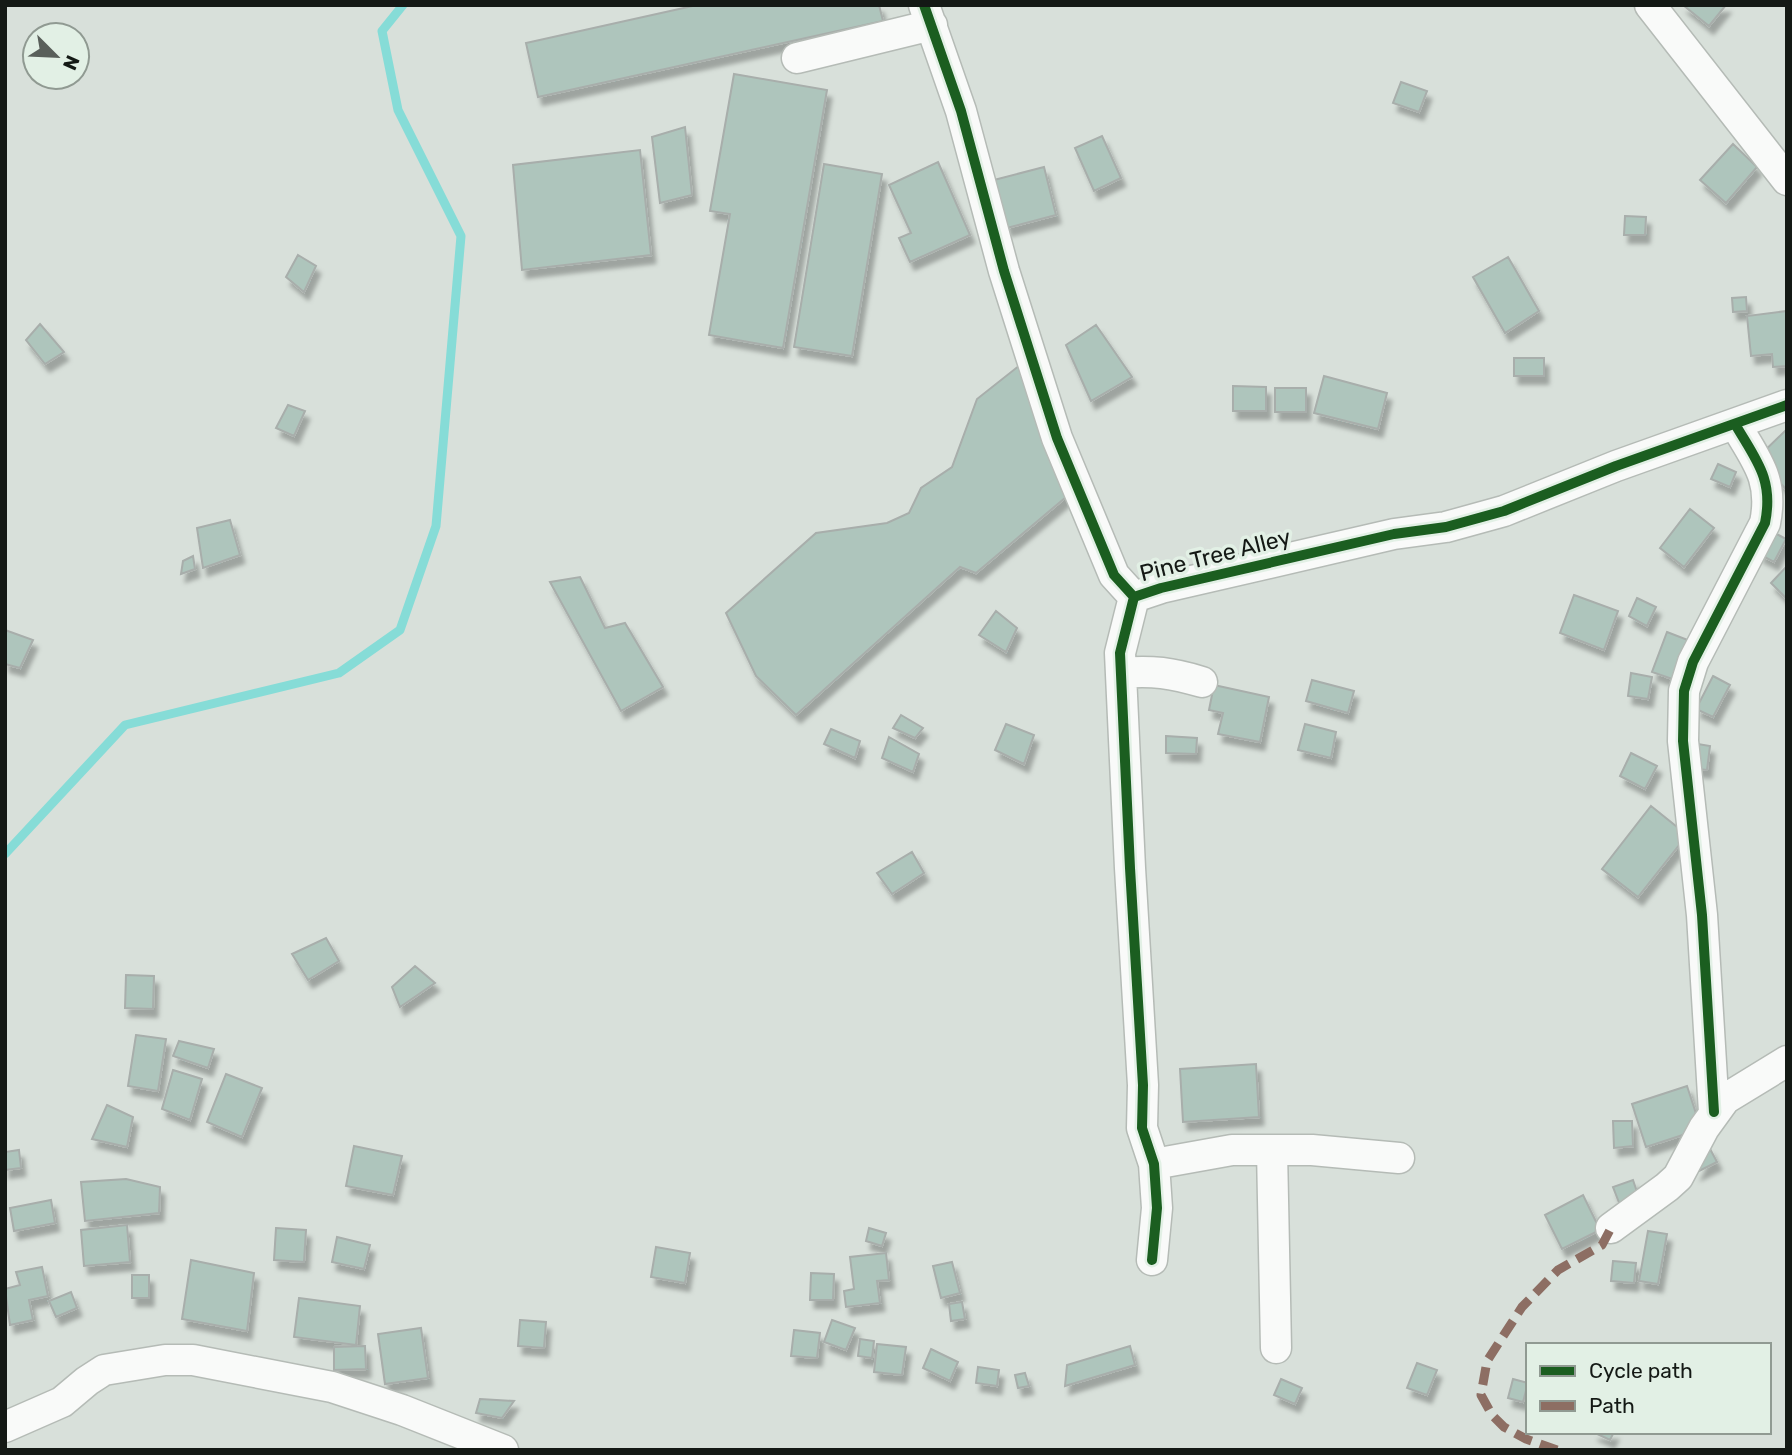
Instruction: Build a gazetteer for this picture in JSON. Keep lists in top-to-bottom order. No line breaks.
{"streets":{"street":["Pine Tree Alley"]},"legend":["Cycle path","Path"],"north":"bottom right"}
